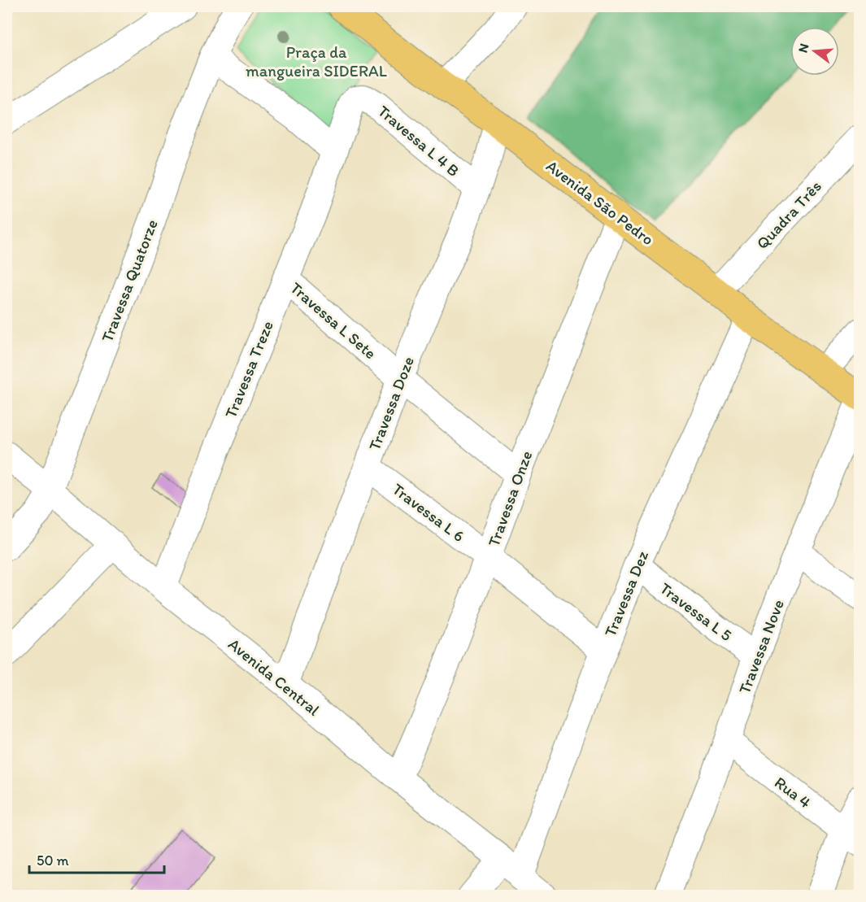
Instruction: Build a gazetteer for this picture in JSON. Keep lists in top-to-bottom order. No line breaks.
{"streets":{"main road":["Avenida São Pedro"],"street":["Travessa L 4 B","Quadra Três","Travessa Quatorze","Travessa L Sete","Travessa Treze","Travessa Doze","Travessa Onze","Travessa L 6","Travessa Dez","Travessa L 5","Travessa Nove","Avenida Central","Rua 4"]},"crossings":[["Travessa L 4 B","Travessa Treze"],["Travessa L 4 B","Travessa Doze"],["Avenida São Pedro","Quadra Três"],["Avenida São Pedro","Travessa Doze"],["Avenida São Pedro","Travessa Onze"],["Avenida São Pedro","Travessa Dez"],["Avenida São Pedro","Travessa Nove"],["Travessa Quatorze","Avenida Central"],["Travessa L Sete","Travessa Treze"],["Travessa L Sete","Travessa Doze"],["Travessa L Sete","Travessa Onze"],["Travessa Treze","Avenida Central"],["Travessa Doze","Travessa L 6"],["Travessa Doze","Avenida Central"],["Travessa Onze","Travessa L 6"],["Travessa Onze","Avenida Central"],["Travessa L 6","Travessa Dez"],["Travessa Dez","Travessa L 5"],["Travessa Dez","Avenida Central"],["Travessa L 5","Travessa Nove"],["Travessa Nove","Rua 4"]],"parks":["Praça da mangueira SIDERAL"],"scale_bar":"50 m","north":"left"}
